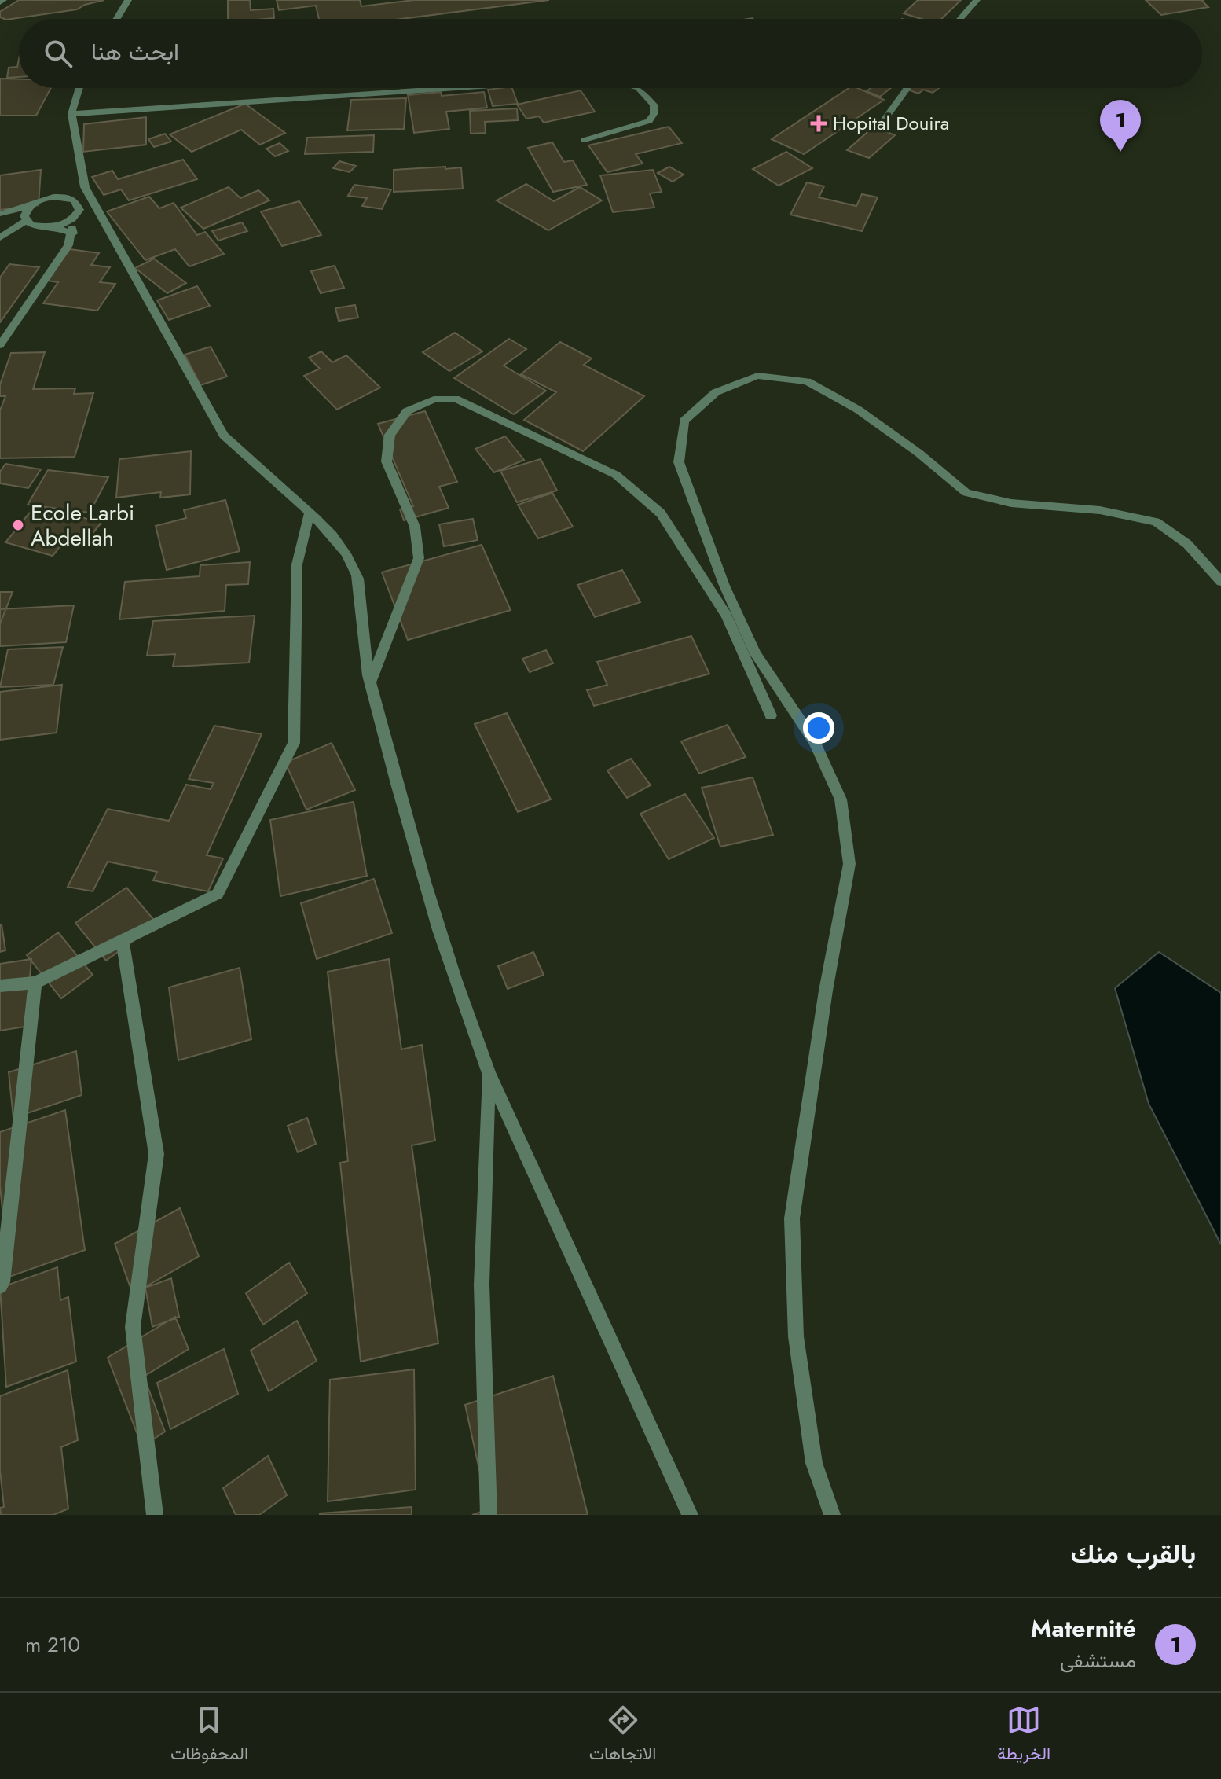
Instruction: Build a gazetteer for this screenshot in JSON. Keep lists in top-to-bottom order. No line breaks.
{"places":{"health":["Hopital Douira"],"other":["Ecole Larbi Abdellah"]},"page":{"search":"ابحث هنا","pins":"1","heading":"بالقرب منك","list":[{"mark":"1","name":"Maternité","note":"مستشفى","value":"210 m"}],"nav":["الخريطة","الاتجاهات","المحفوظات"]}}
